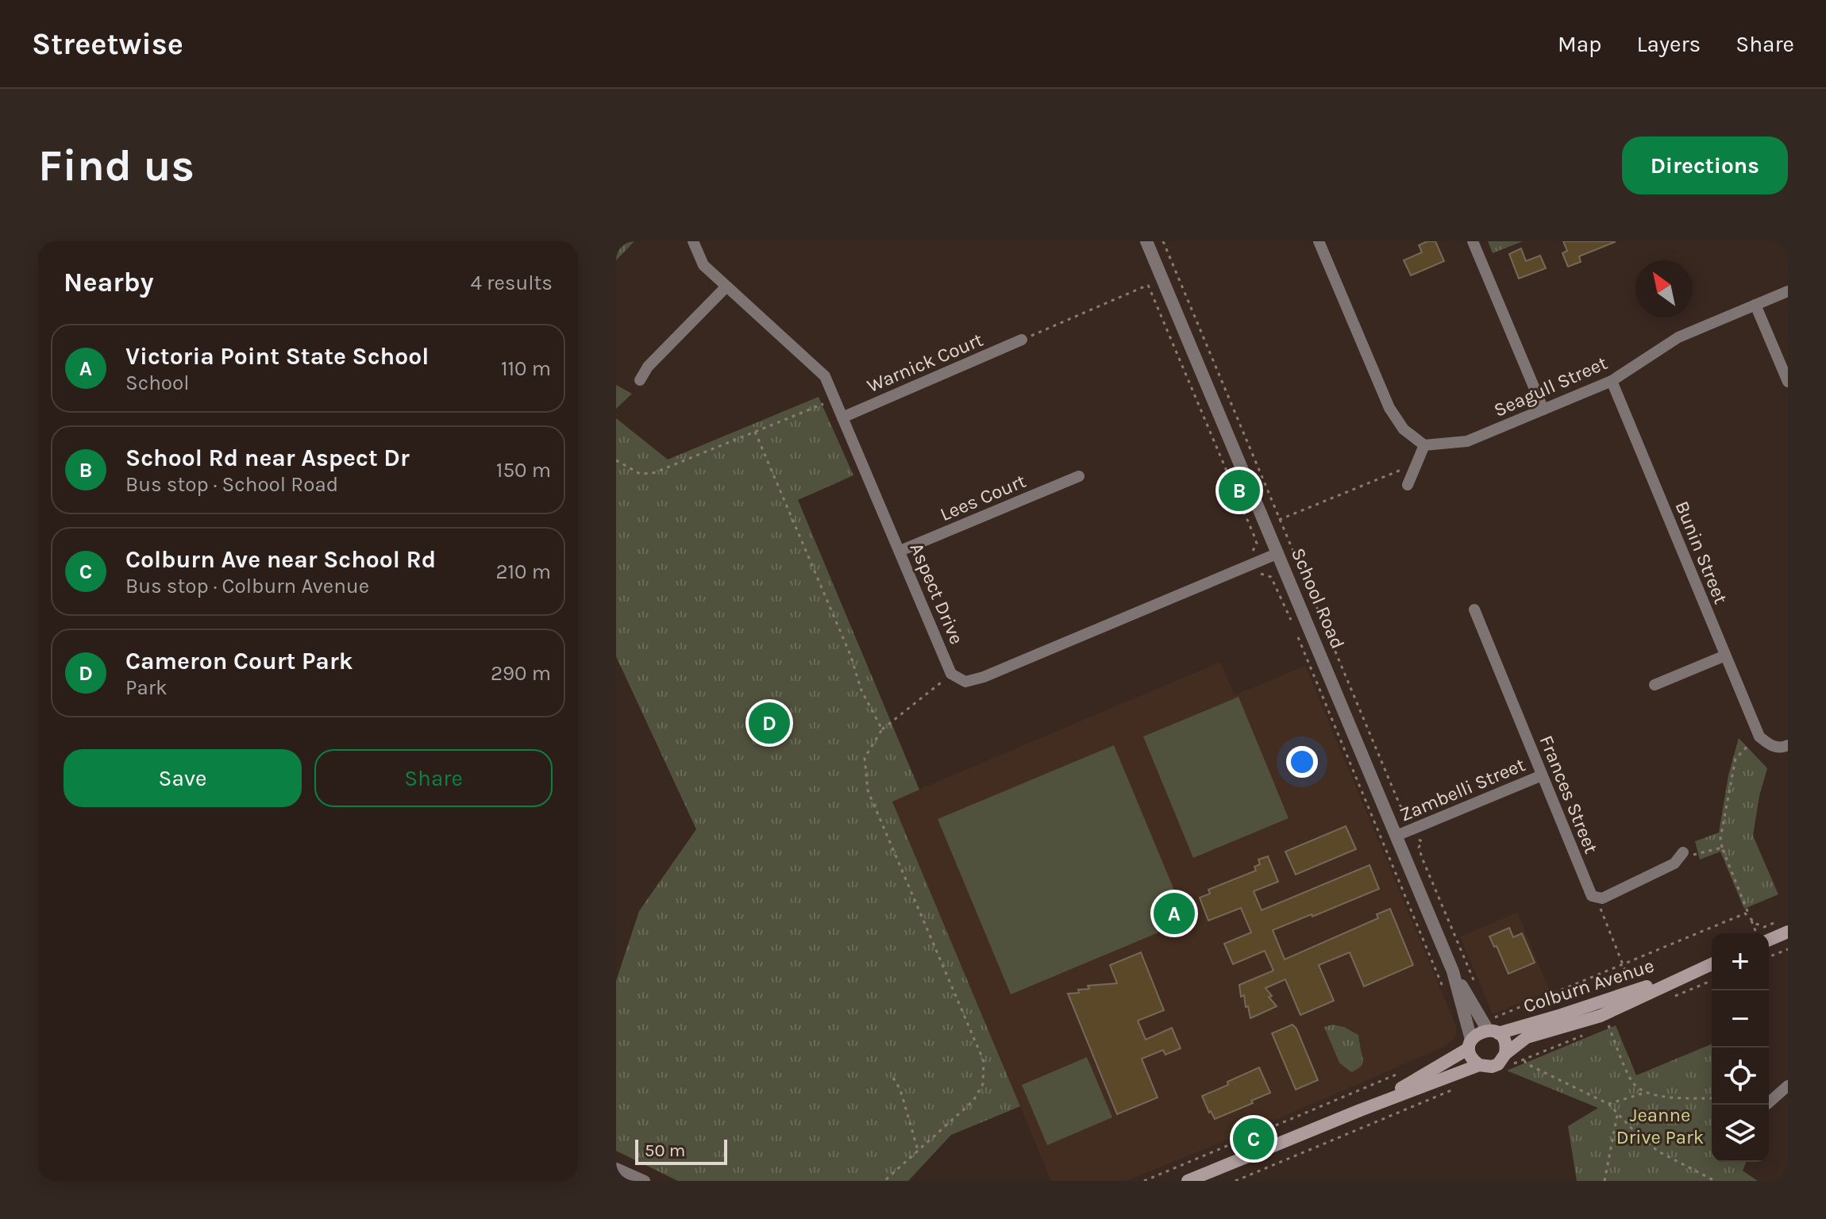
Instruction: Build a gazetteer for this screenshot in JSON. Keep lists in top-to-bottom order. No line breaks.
{"streets":{"main road":["Colburn Avenue"],"street":["Warnick Court","Seagull Street","Lees Court","Bunin Street","Aspect Drive","School Road","Zambelli Street","Frances Street"]},"crossings":[["Warnick Court","Aspect Drive"],["Seagull Street","Bunin Street"],["Lees Court","Aspect Drive"],["Aspect Drive","School Road"],["School Road","Zambelli Street"],["School Road","Colburn Avenue"],["Zambelli Street","Frances Street"]],"parks":["Jeanne Drive Park"],"scale_bar":"50 m","north":"top left","page":{"header":"Streetwise","nav":["Map","Layers","Share"],"buttons":["Directions",["Save","Share"]],"title":"Find us","heading":["Nearby","4 results"],"list":[{"mark":"A","name":"Victoria Point State School","note":"School","value":"110 m"},{"mark":"B","name":"School Rd near Aspect Dr","note":"Bus stop · School Road","value":"150 m"},{"mark":"C","name":"Colburn Ave near School Rd","note":"Bus stop · Colburn Avenue","value":"210 m"},{"mark":"D","name":"Cameron Court Park","note":"Park","value":"290 m"}],"pins":["B","D","A","C"],"map_buttons":["+","−"],"scale":"50 m"}}
